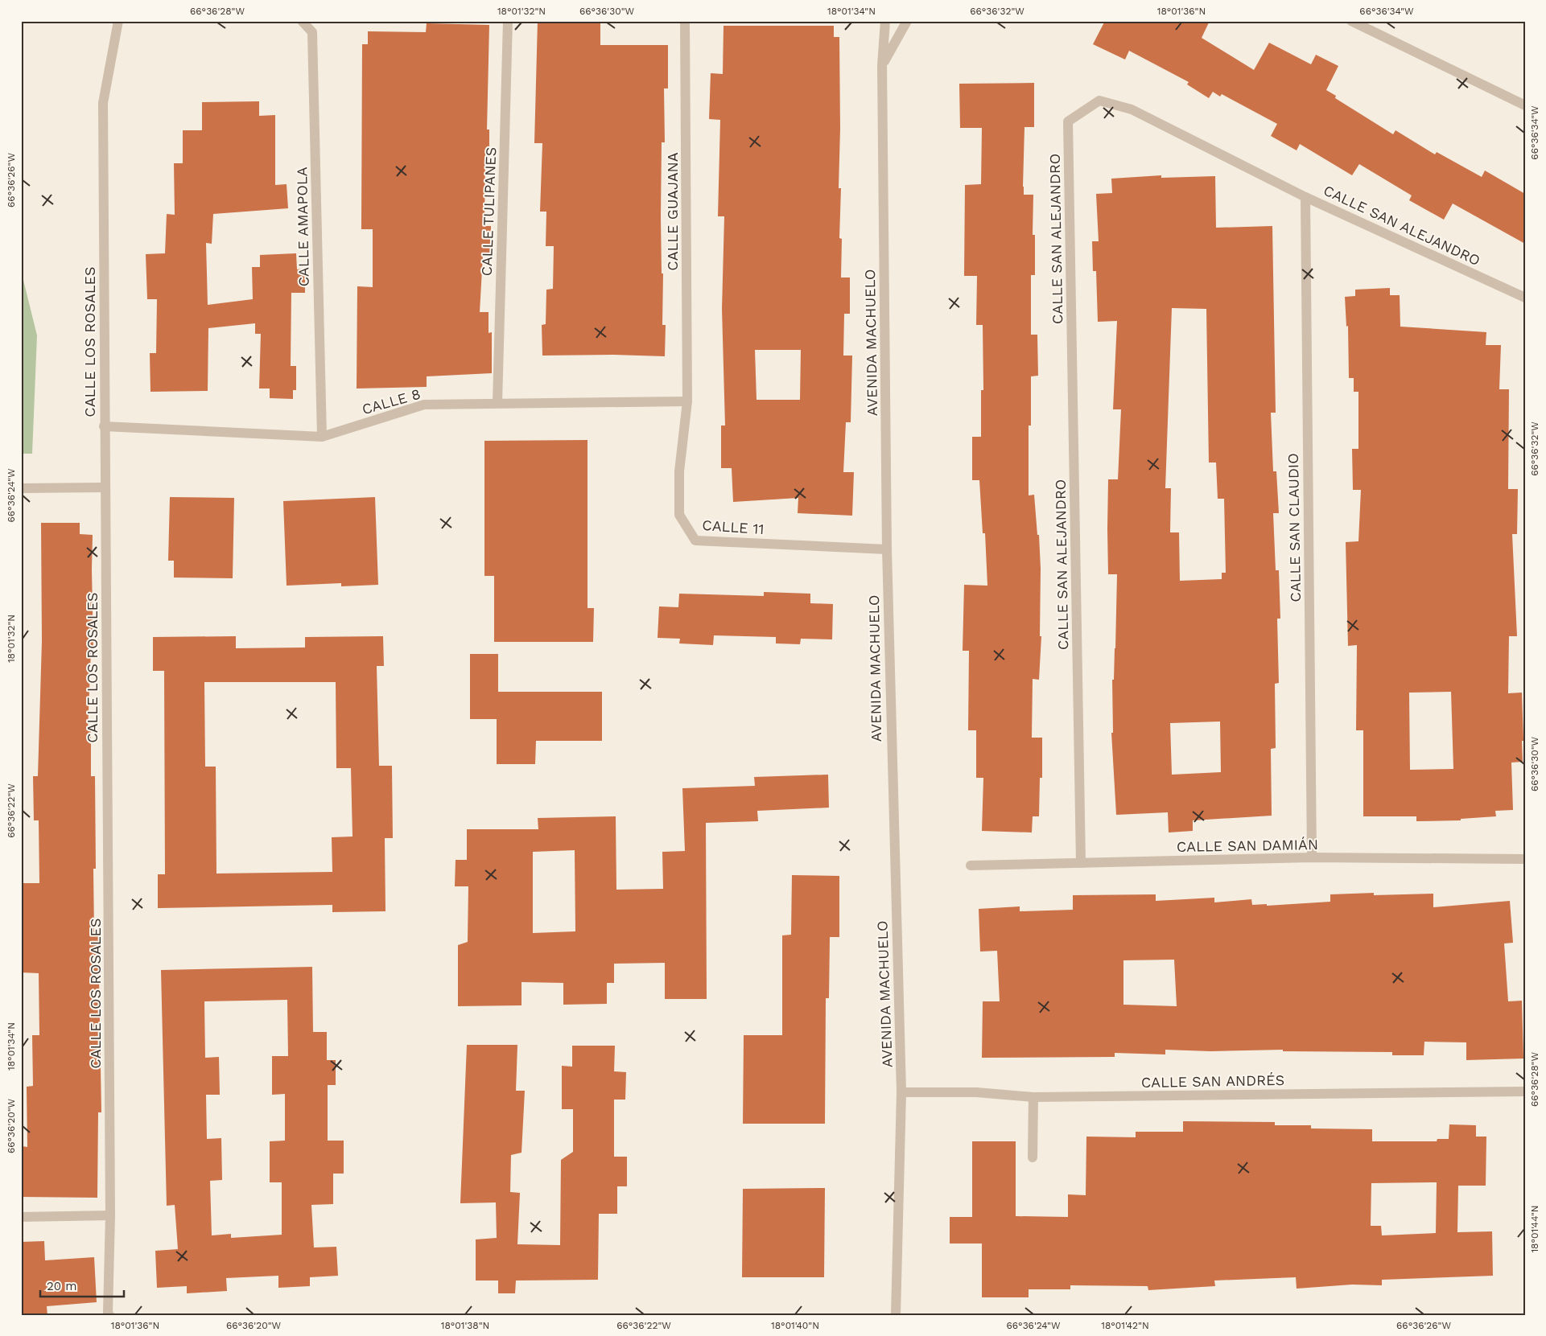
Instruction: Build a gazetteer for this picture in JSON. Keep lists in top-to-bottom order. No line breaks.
{"streets":{"street":["CALLE TULIPANES","CALLE GUAJANA","CALLE SAN ALEJANDRO","CALLE AMAPOLA","CALLE LOS ROSALES","AVENIDA MACHUELO","CALLE 8","CALLE 11","CALLE SAN CLAUDIO","CALLE SAN DAMIÁN","CALLE SAN ANDRÉS"]},"crossings":[["CALLE TULIPANES","CALLE 8"],["CALLE GUAJANA","CALLE 8"],["CALLE GUAJANA","CALLE 11"],["CALLE SAN ALEJANDRO","CALLE SAN CLAUDIO"],["CALLE SAN ALEJANDRO","CALLE SAN DAMIÁN"],["CALLE AMAPOLA","CALLE 8"],["CALLE LOS ROSALES","CALLE 8"],["AVENIDA MACHUELO","CALLE 11"],["AVENIDA MACHUELO","CALLE SAN ANDRÉS"],["CALLE 8","CALLE 11"],["CALLE SAN CLAUDIO","CALLE SAN DAMIÁN"]],"scale_bar":"20 m","coordinates":["66°36'28\"W","18°01'32\"N","66°36'30\"W","18°01'34\"N","66°36'32\"W","18°01'36\"N","66°36'34\"W","66°36'26\"W","66°36'24\"W","66°36'22\"W","66°36'20\"W","18°01'44\"N","18°01'38\"N","18°01'40\"N","18°01'42\"N"]}
